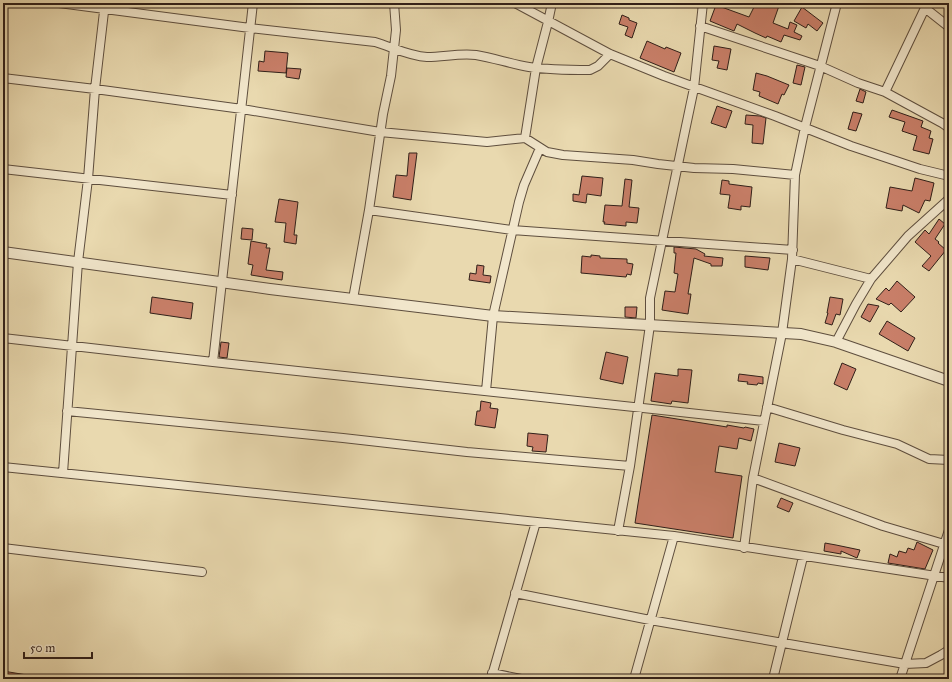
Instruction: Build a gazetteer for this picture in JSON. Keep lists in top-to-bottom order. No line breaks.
{"scale_bar":"50 m"}
